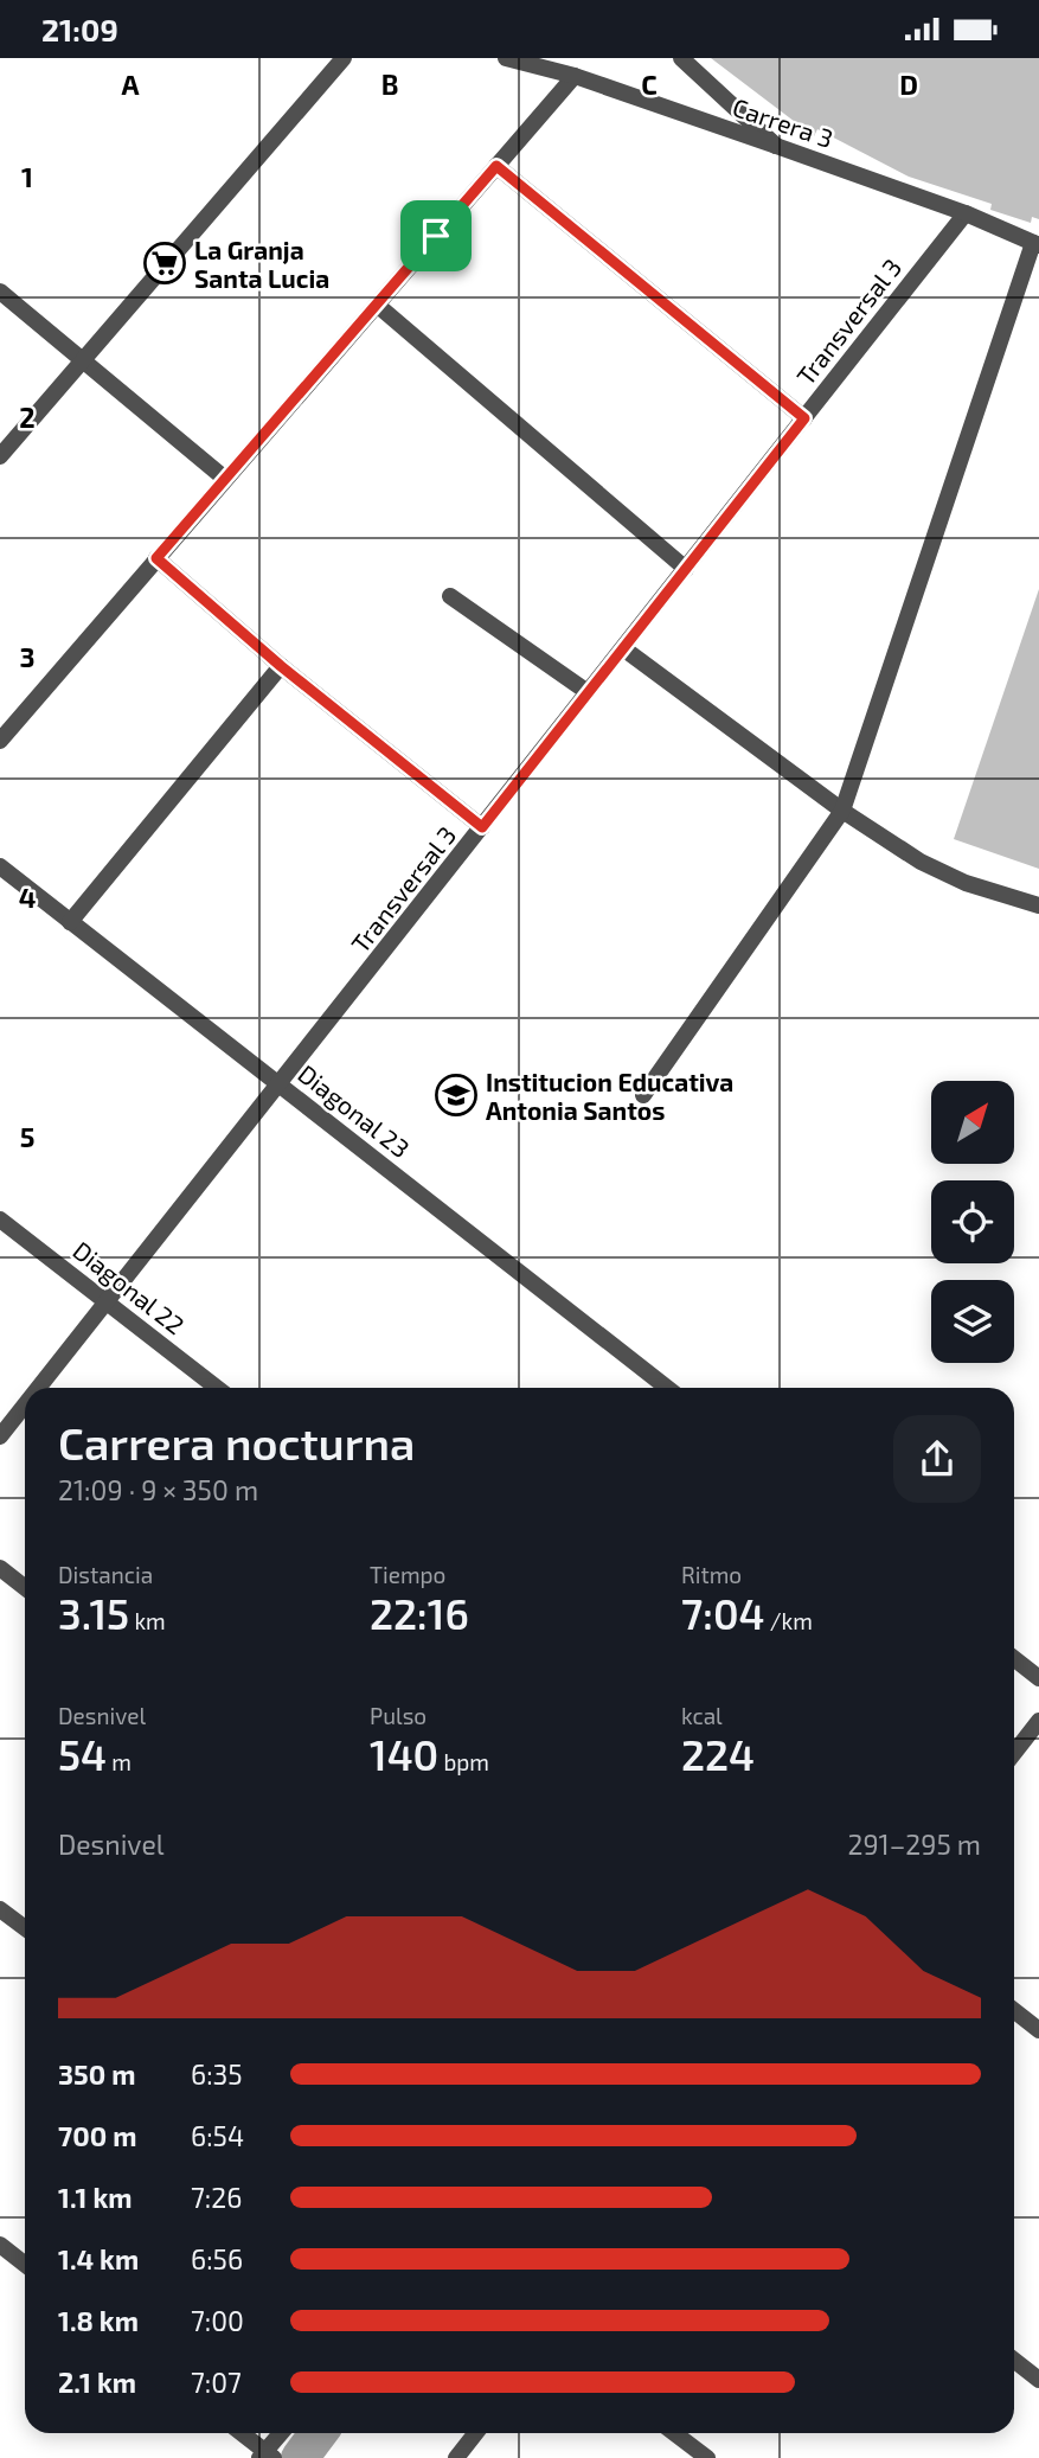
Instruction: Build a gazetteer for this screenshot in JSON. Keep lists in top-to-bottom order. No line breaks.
{"streets":{"street":["Carrera 3","Transversal 3","Diagonal 23","Diagonal 22"]},"crossings":[["Carrera 3","Transversal 3"],["Transversal 3","Diagonal 23"],["Transversal 3","Diagonal 22"]],"places":{"supermarket":["La Granja Santa Lucia"],"school or university":["Institucion Educativa Antonia Santos"]},"north":"top right","page":{"status":"21:09","heading":["Carrera nocturna","21:09 · 9 × 350 m"],"stats":[["Distancia","3.15 km"],["Tiempo","22:16"],["Ritmo","7:04 /km"],["Desnivel","54 m"],["Pulso","140 bpm"],["kcal","224"]],"chart":["Desnivel","291–295 m"],"list":[{"name":"350 m","note":"6:35"},{"name":"700 m","note":"6:54"},{"name":"1.1 km","note":"7:26"},{"name":"1.4 km","note":"6:56"},{"name":"1.8 km","note":"7:00"},{"name":"2.1 km","note":"7:07"}]},"grid":{"columns":["A","B","C","D"],"rows":["1","2","3","4","5"]}}
